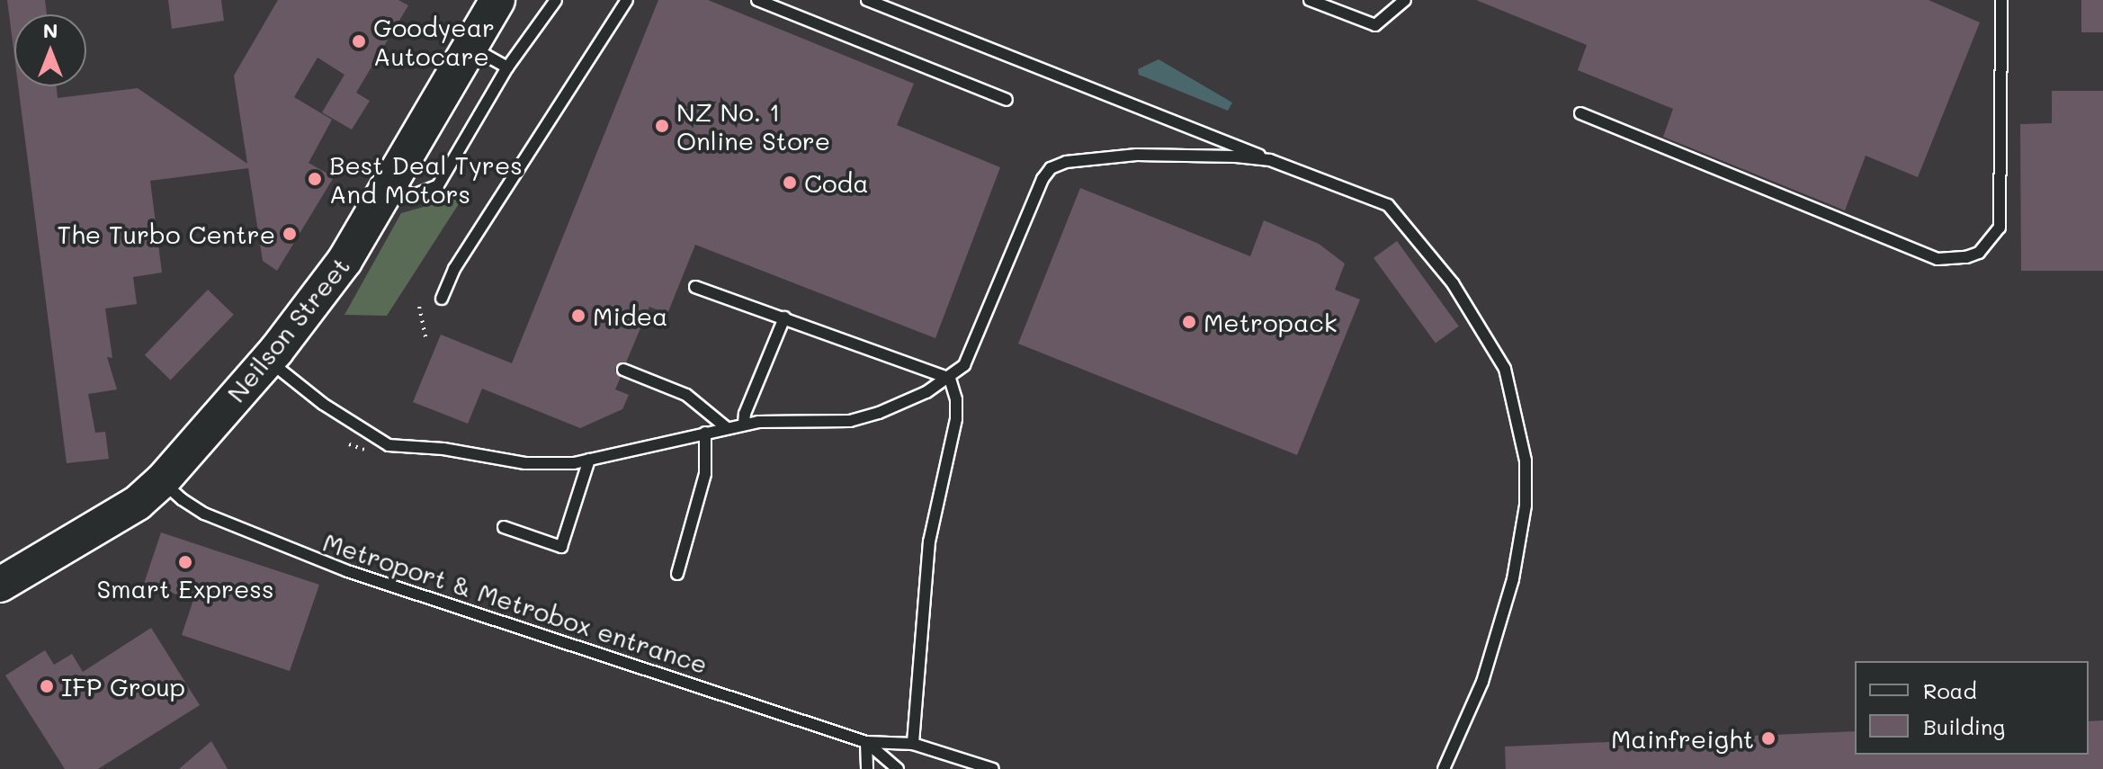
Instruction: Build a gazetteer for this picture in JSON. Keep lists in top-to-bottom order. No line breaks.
{"streets":{"main road":["Neilson Street"],"lane":["Metroport & Metrobox entrance"]},"crossings":[["Neilson Street","Metroport & Metrobox entrance"]],"places":["Goodyear Autocare","NZ No. 1 Online Store","Best Deal Tyres And Motors","Coda","The Turbo Centre","Midea","Metropack","Smart Express","IFP Group","Mainfreight"],"legend":["Road","Building"],"north":"top"}
